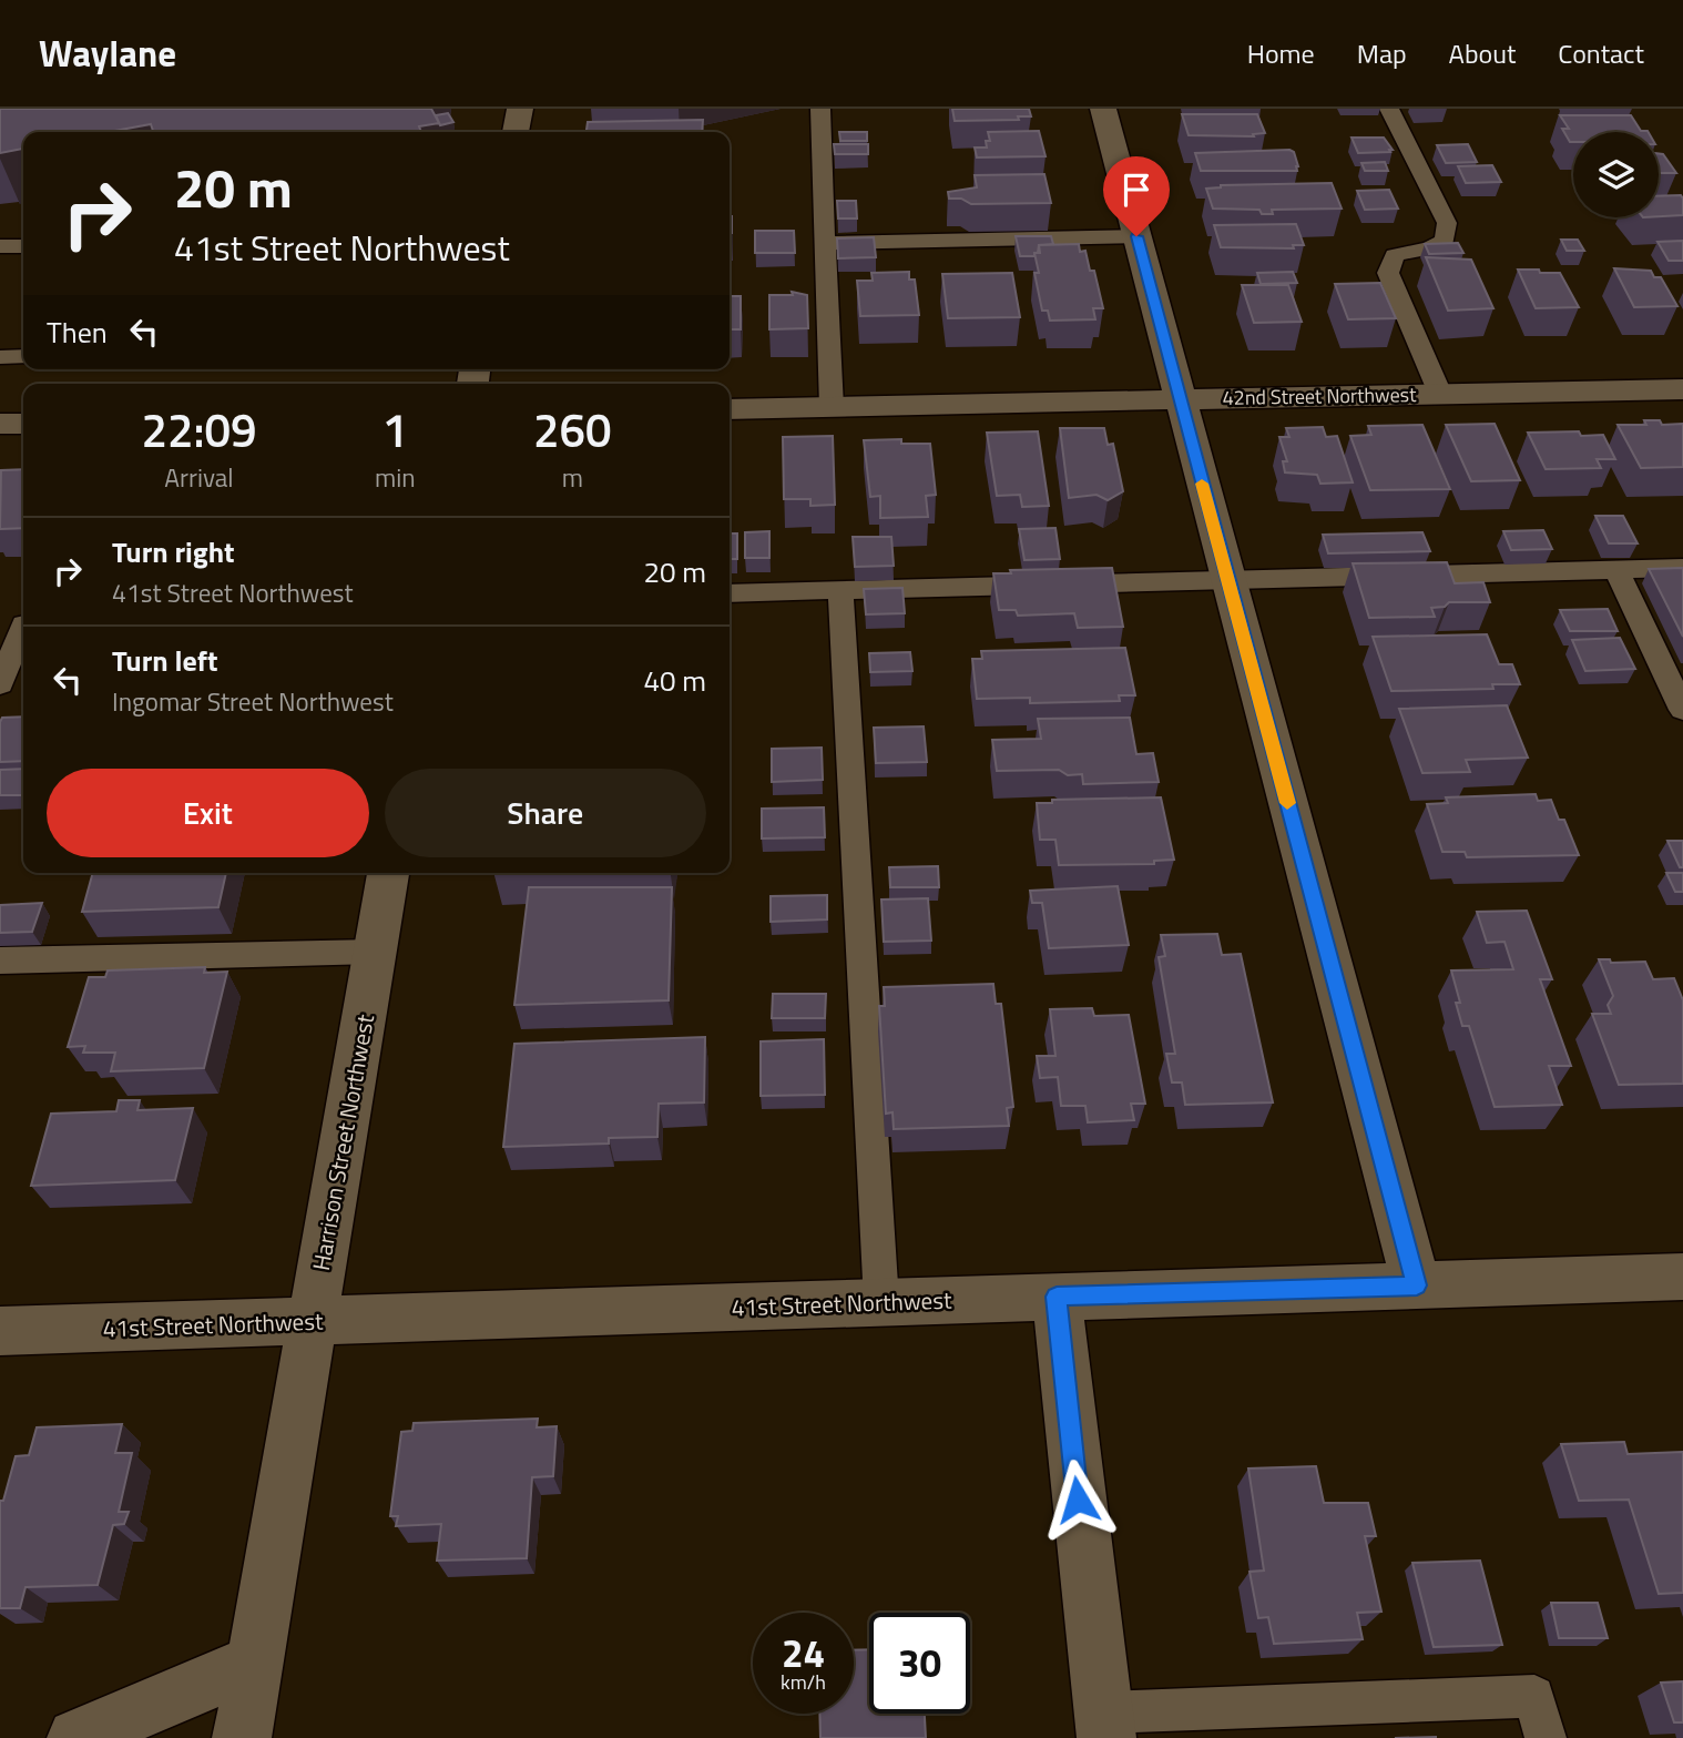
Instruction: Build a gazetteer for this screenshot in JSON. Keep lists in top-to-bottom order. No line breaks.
{"streets":{"street":["42nd Street Northwest","Harrison Street Northwest","41st Street Northwest"]},"crossings":[["Harrison Street Northwest","41st Street Northwest"]],"page":{"header":"Waylane","nav":["Home","Map","About","Contact"],"turn":["20 m","41st Street Northwest"],"then":"Then","eta":["22:09","Arrival","1","min","260","m"],"list":[{"name":"Turn right","note":"41st Street Northwest","value":"20 m"},{"name":"Turn left","note":"Ingomar Street Northwest","value":"40 m"}],"buttons":["Exit","Share"],"speed":"24 km/h","limit":"30"}}
